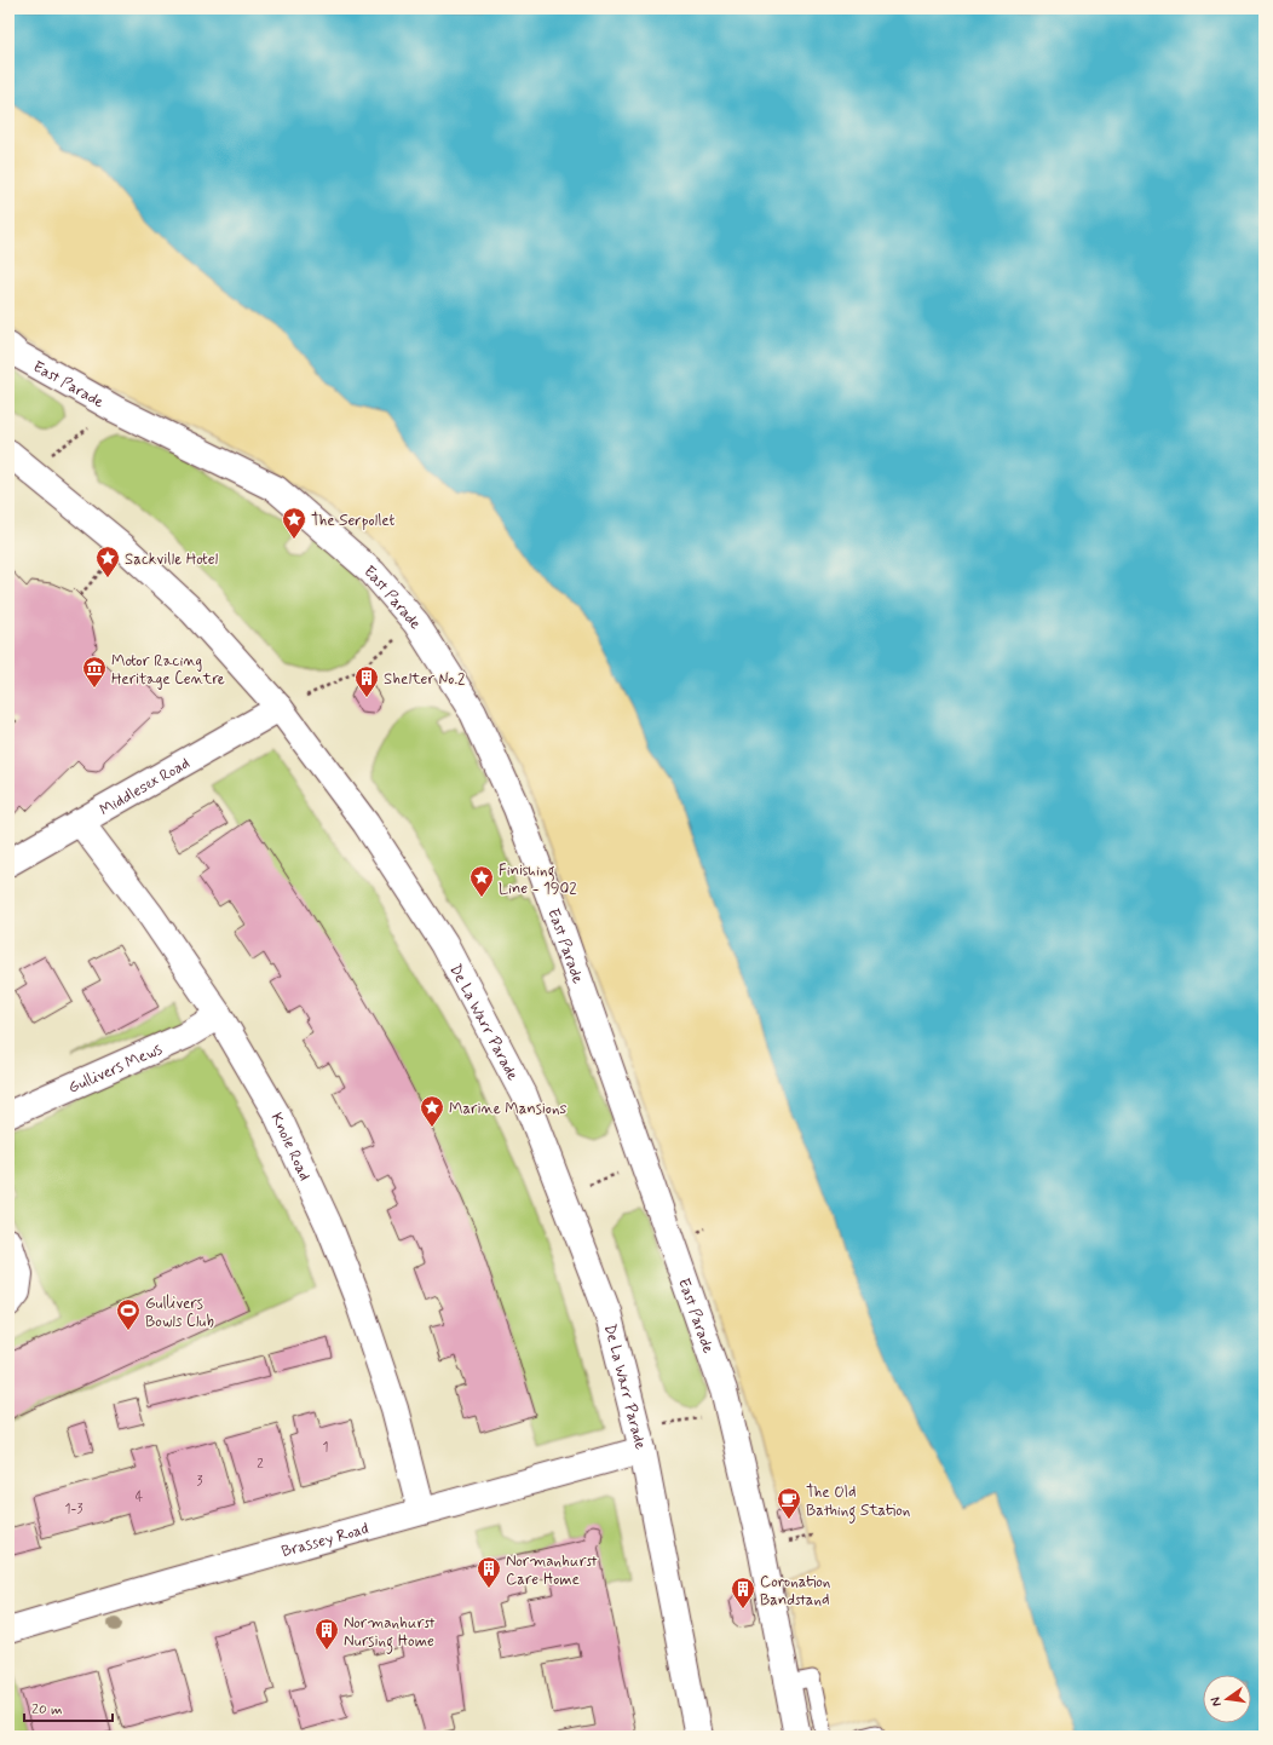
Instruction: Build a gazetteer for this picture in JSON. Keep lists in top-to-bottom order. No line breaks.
{"streets":{"street":["East Parade","Middlesex Road","De La Warr Parade","Gullivers Mews","Knole Road","Brassey Road"]},"crossings":[["Middlesex Road","De La Warr Parade"],["Middlesex Road","Knole Road"],["De La Warr Parade","Brassey Road"],["Gullivers Mews","Knole Road"],["Knole Road","Brassey Road"]],"places":{"place":["The Serpollet","Sackville Hotel","Finishing Line - 1902","Marine Mansions"],"museum":["Motor Racing Heritage Centre"],"building":["Shelter No.2","Normanhurst Care Home","Coronation Bandstand","Normanhurst Nursing Home"],"sports":["Gullivers Bowls Club"],"cafe":["The Old Bathing Station"]},"house_numbers":["1","2","3","4","1-3"],"scale_bar":"20 m","north":"left"}
